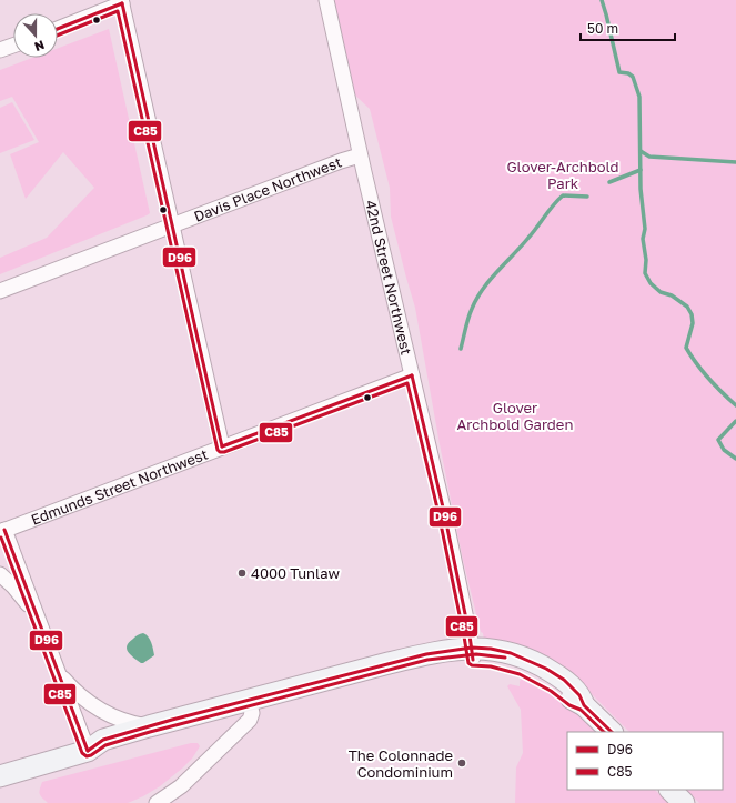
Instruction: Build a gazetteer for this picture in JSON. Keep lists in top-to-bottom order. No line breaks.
{"streets":{"street":["Davis Place Northwest","42nd Street Northwest","Edmunds Street Northwest"]},"crossings":[["Davis Place Northwest","42nd Street Northwest"],["42nd Street Northwest","Edmunds Street Northwest"]],"parks":["Glover-Archbold Park","Glover Archbold Garden"],"places":["4000 Tunlaw","The Colonnade Condominium"],"lines":["transit line D96","transit line C85"],"legend":["D96","C85"],"scale_bar":"50 m","north":"bottom"}
